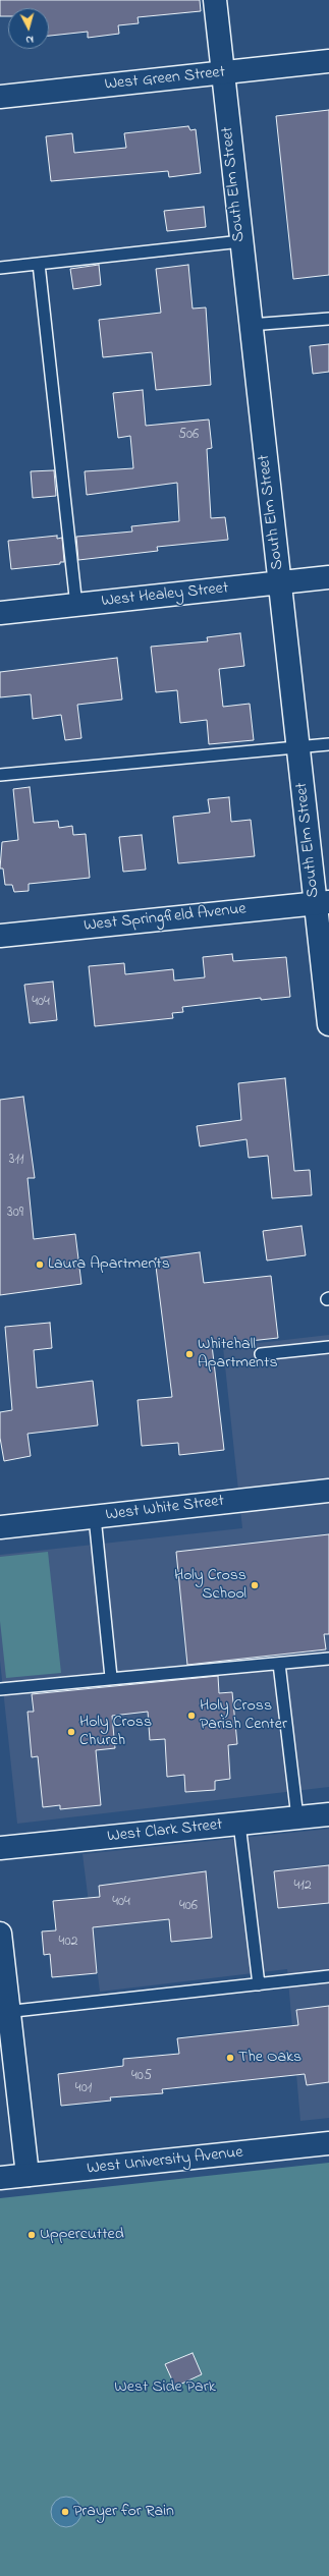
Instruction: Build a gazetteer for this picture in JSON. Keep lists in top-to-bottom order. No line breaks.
{"streets":{"street":["West Green Street","South Elm Street","West Healey Street","West Springfield Avenue","West White Street","West Clark Street","West University Avenue"]},"crossings":[["West Green Street","South Elm Street"],["South Elm Street","West Healey Street"],["South Elm Street","West Springfield Avenue"]],"parks":["West Side Park"],"places":["Laura Apartments","Whitehall Apartments","Holy Cross School","Holy Cross Parish Center","Holy Cross Church","The Oaks","Uppercutted","Prayer for Rain"],"house_numbers":["506","404","311","309","412","404","406","402","405","401"],"north":"bottom"}
